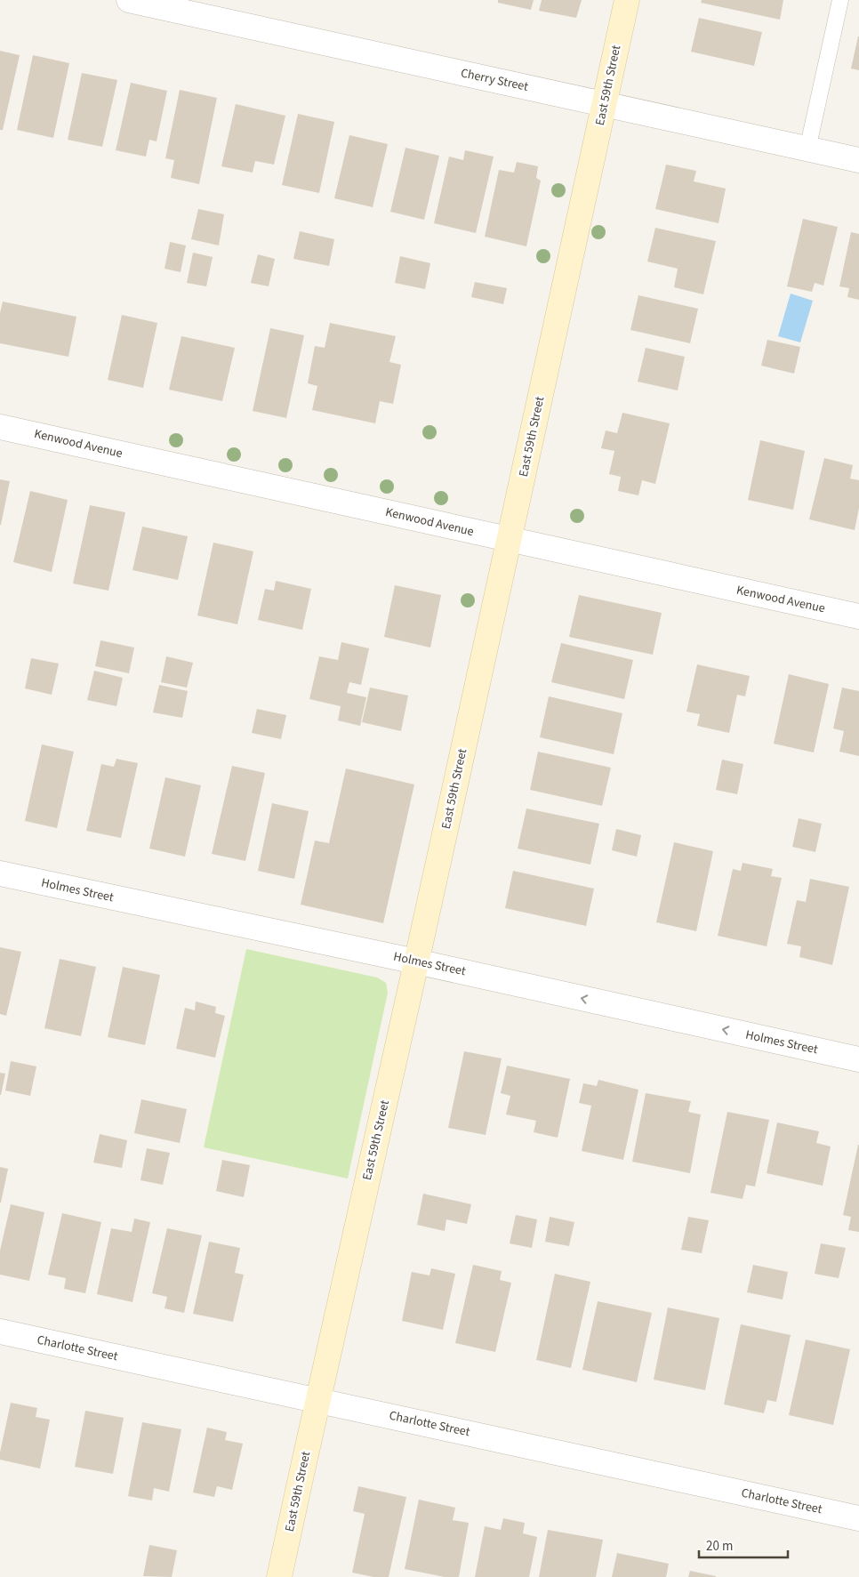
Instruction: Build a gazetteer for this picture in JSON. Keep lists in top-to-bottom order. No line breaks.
{"streets":{"street":["Cherry Street","East 59th Street","Kenwood Avenue","Holmes Street","Charlotte Street"]},"crossings":[["Cherry Street","East 59th Street"],["East 59th Street","Kenwood Avenue"],["East 59th Street","Holmes Street"],["East 59th Street","Charlotte Street"]],"one_way":["Holmes Street"],"scale_bar":"20 m"}
